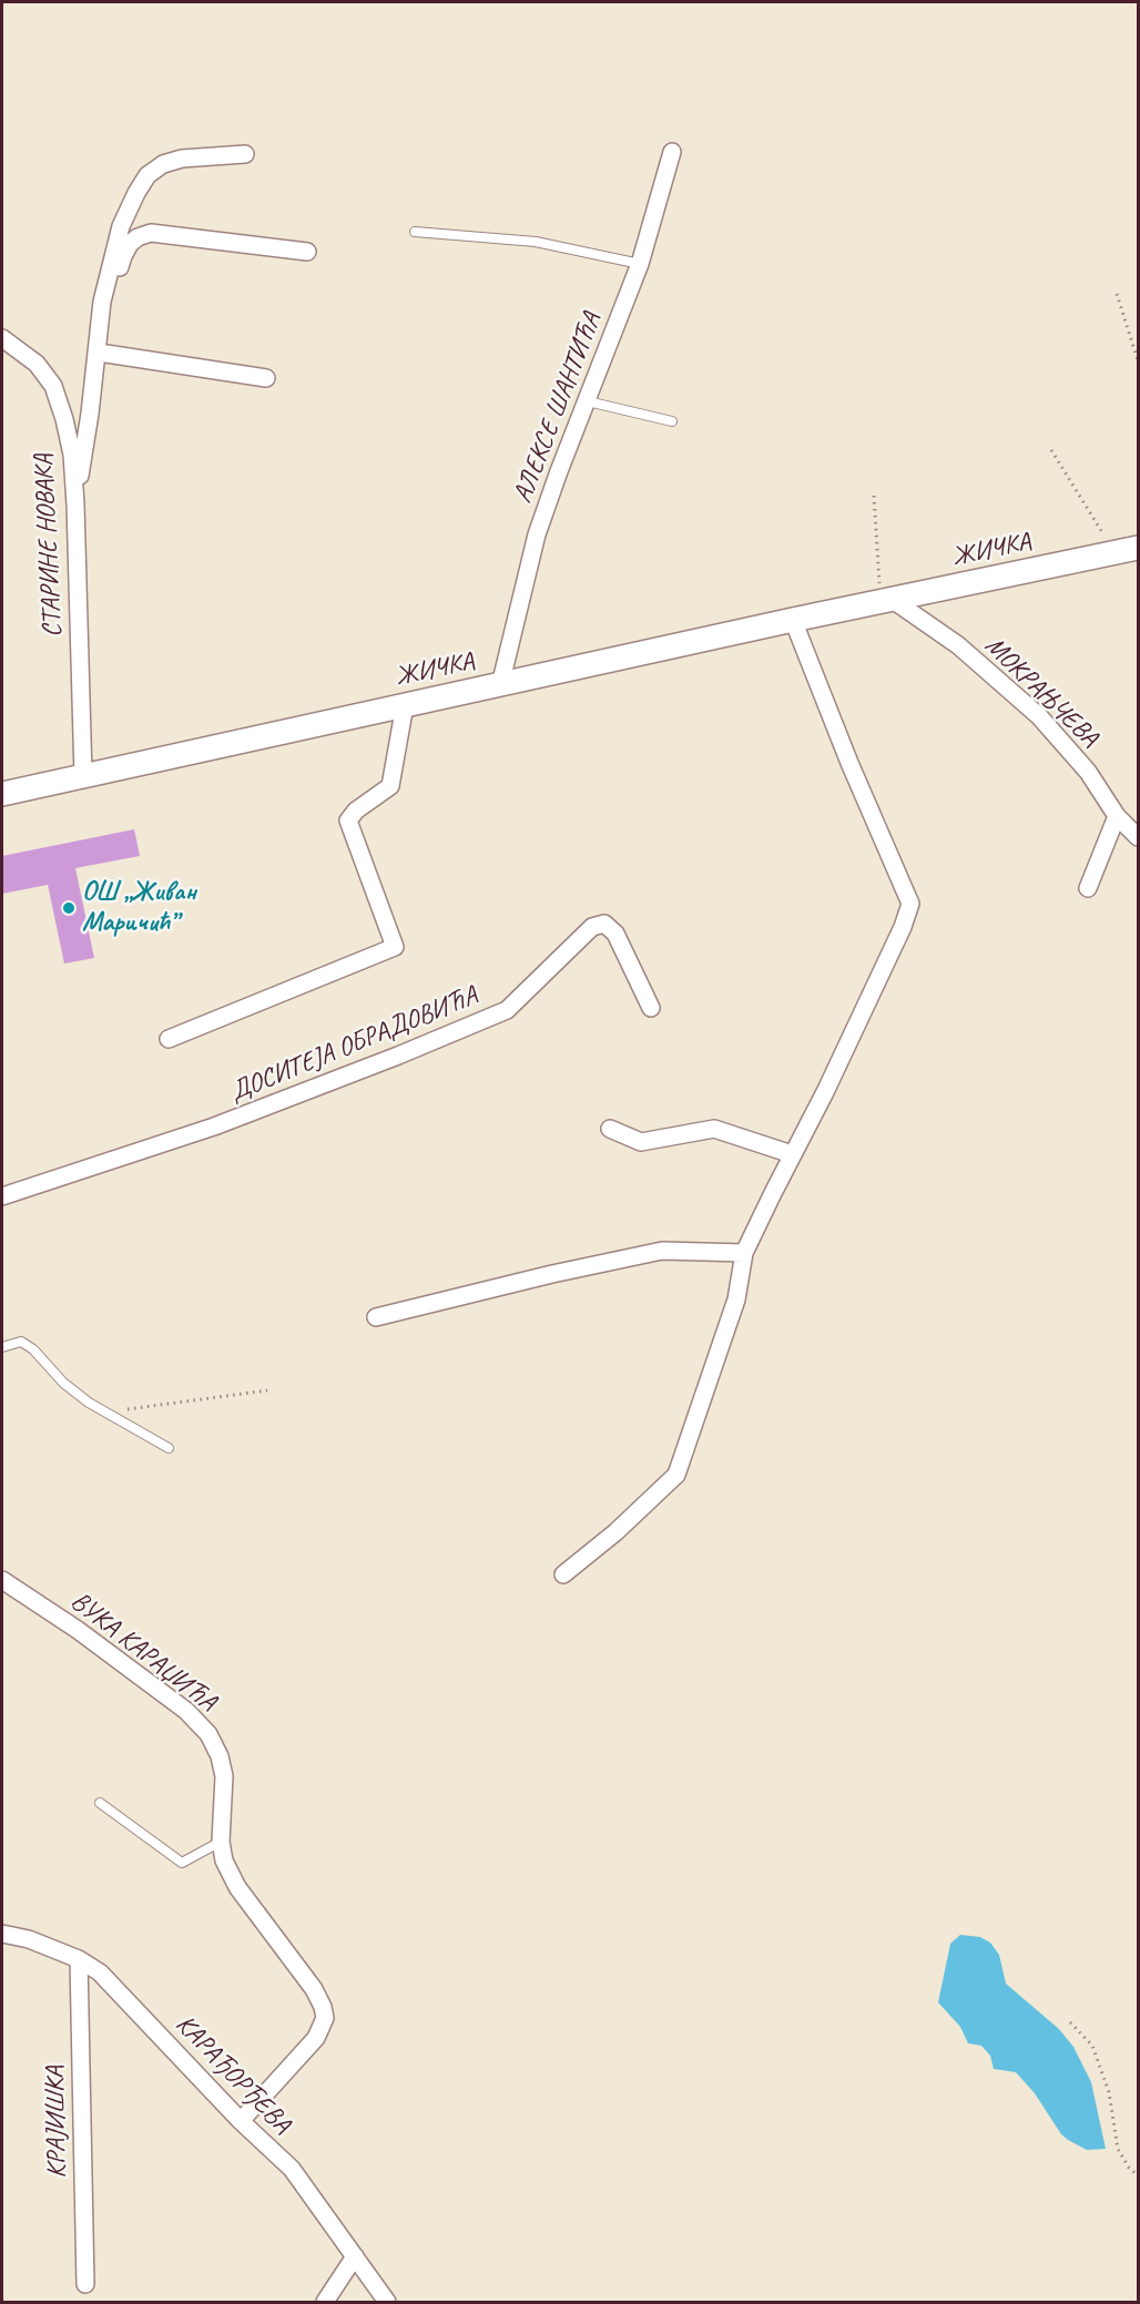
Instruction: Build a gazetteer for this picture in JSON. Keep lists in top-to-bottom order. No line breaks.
{"streets":{"main road":["ЖИЧКА"],"street":["АЛЕКСЕ ШАНТИЋА","СТАРИНЕ НОВАКА","МОКРАЊЧЕВА","ДОСИТЕЈА ОБРАДОВИЋА","ВУКА КАРАЏИЋА","КАРАЂОРЂЕВА","КРАЈИШКА"]},"crossings":[["АЛЕКСЕ ШАНТИЋА","ЖИЧКА"],["СТАРИНЕ НОВАКА","ЖИЧКА"],["ЖИЧКА","МОКРАЊЧЕВА"],["ВУКА КАРАЏИЋА","КАРАЂОРЂЕВА"],["КАРАЂОРЂЕВА","КРАЈИШКА"]],"places":["ОШ „Живан Маричић”"]}
